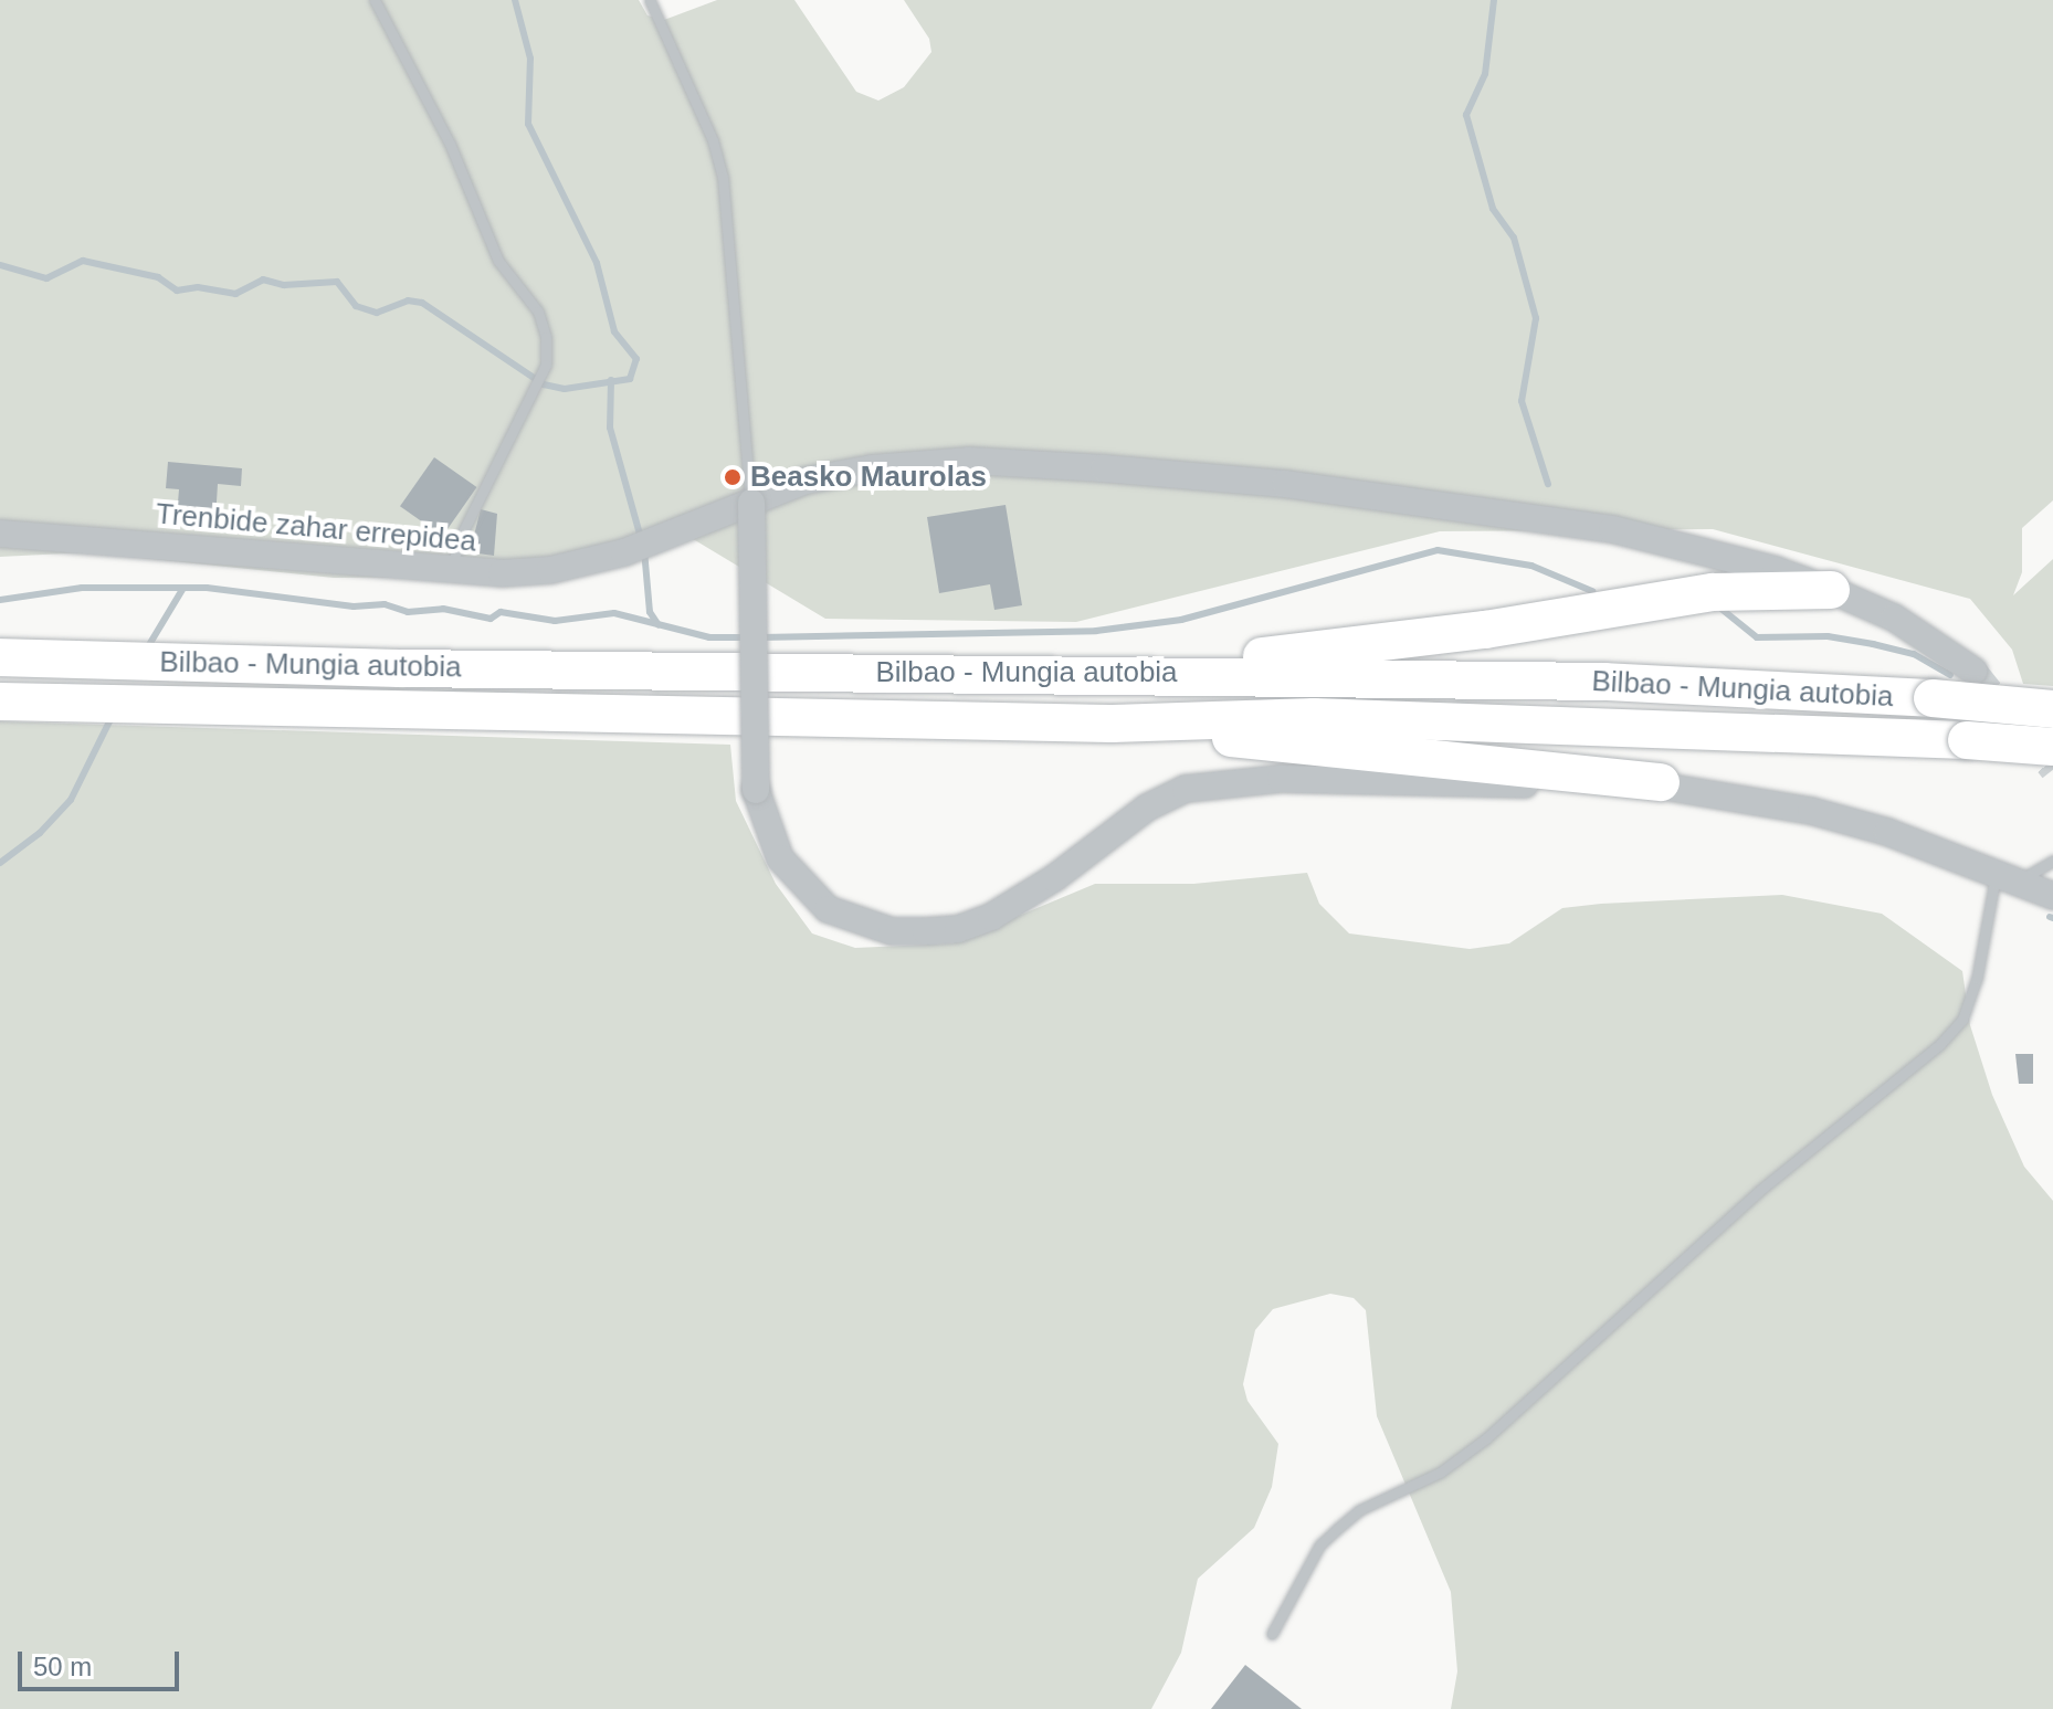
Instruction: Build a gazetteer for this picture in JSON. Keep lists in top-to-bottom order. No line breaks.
{"streets":{"highway":["Bilbao - Mungia autobia"],"street":["Trenbide zahar errepidea"]},"places":["Beasko Maurolas"],"scale_bar":"50 m"}
